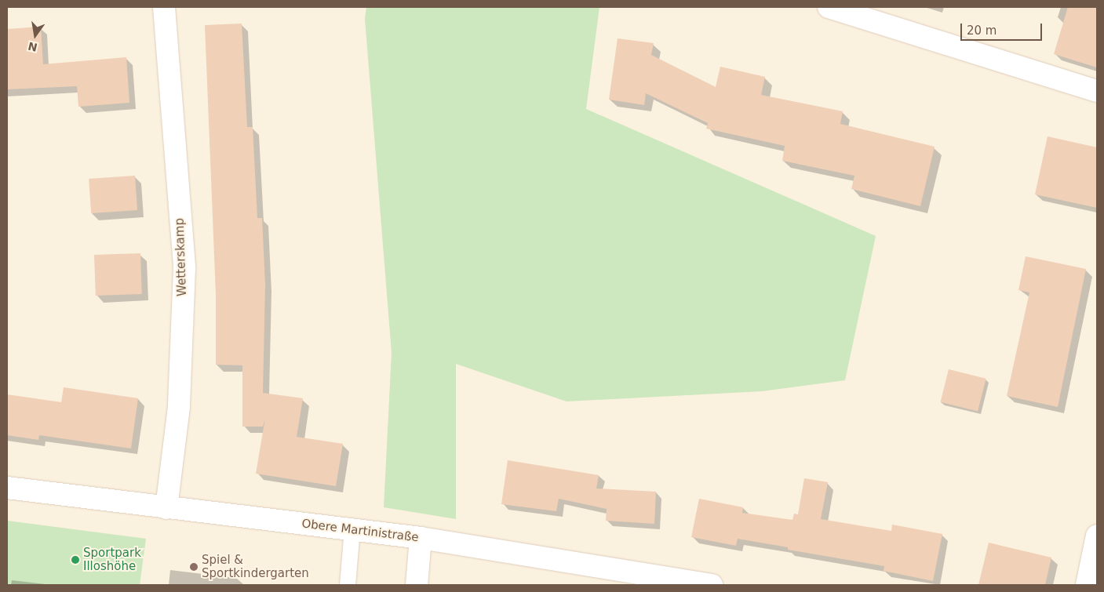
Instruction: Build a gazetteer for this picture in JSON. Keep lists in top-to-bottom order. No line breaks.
{"streets":{"street":["Wetterskamp","Obere Martinistraße"]},"crossings":[["Wetterskamp","Obere Martinistraße"]],"places":["Sportpark Illoshöhe","Spiel & Sportkindergarten"],"scale_bar":"20 m","north":"bottom"}
